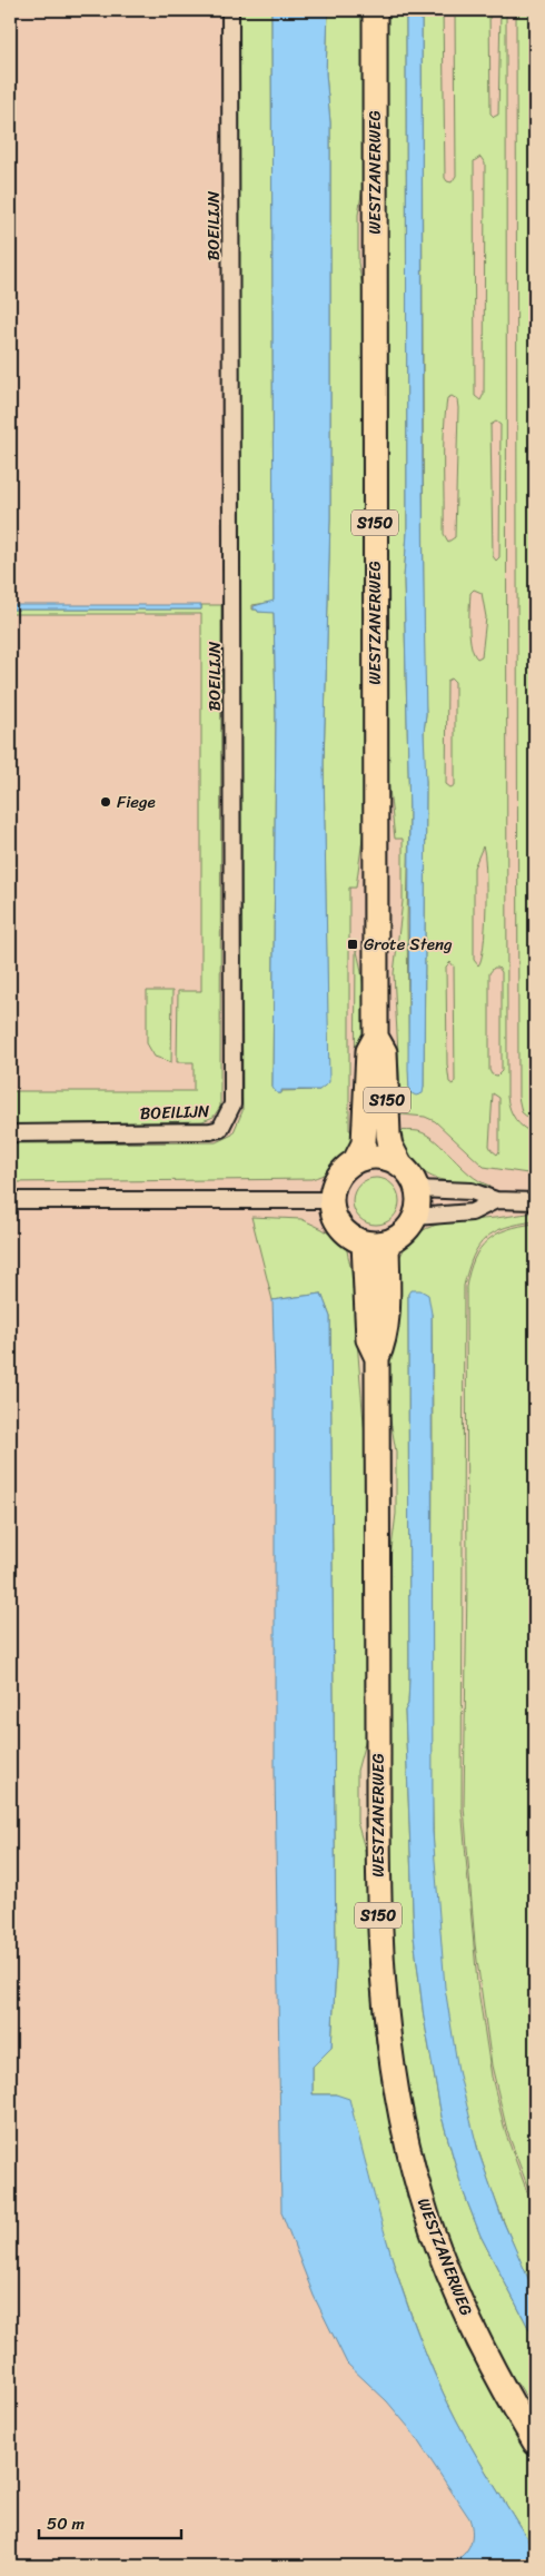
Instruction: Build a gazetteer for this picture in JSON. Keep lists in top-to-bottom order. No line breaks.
{"streets":{"main road":["WESTZANERWEG","S150"],"street":["BOEILIJN"]},"crossings":[["WESTZANERWEG","S150"]],"places":{"other":["Fiege"],"transit":["Grote Steng"]},"scale_bar":"50 m"}
